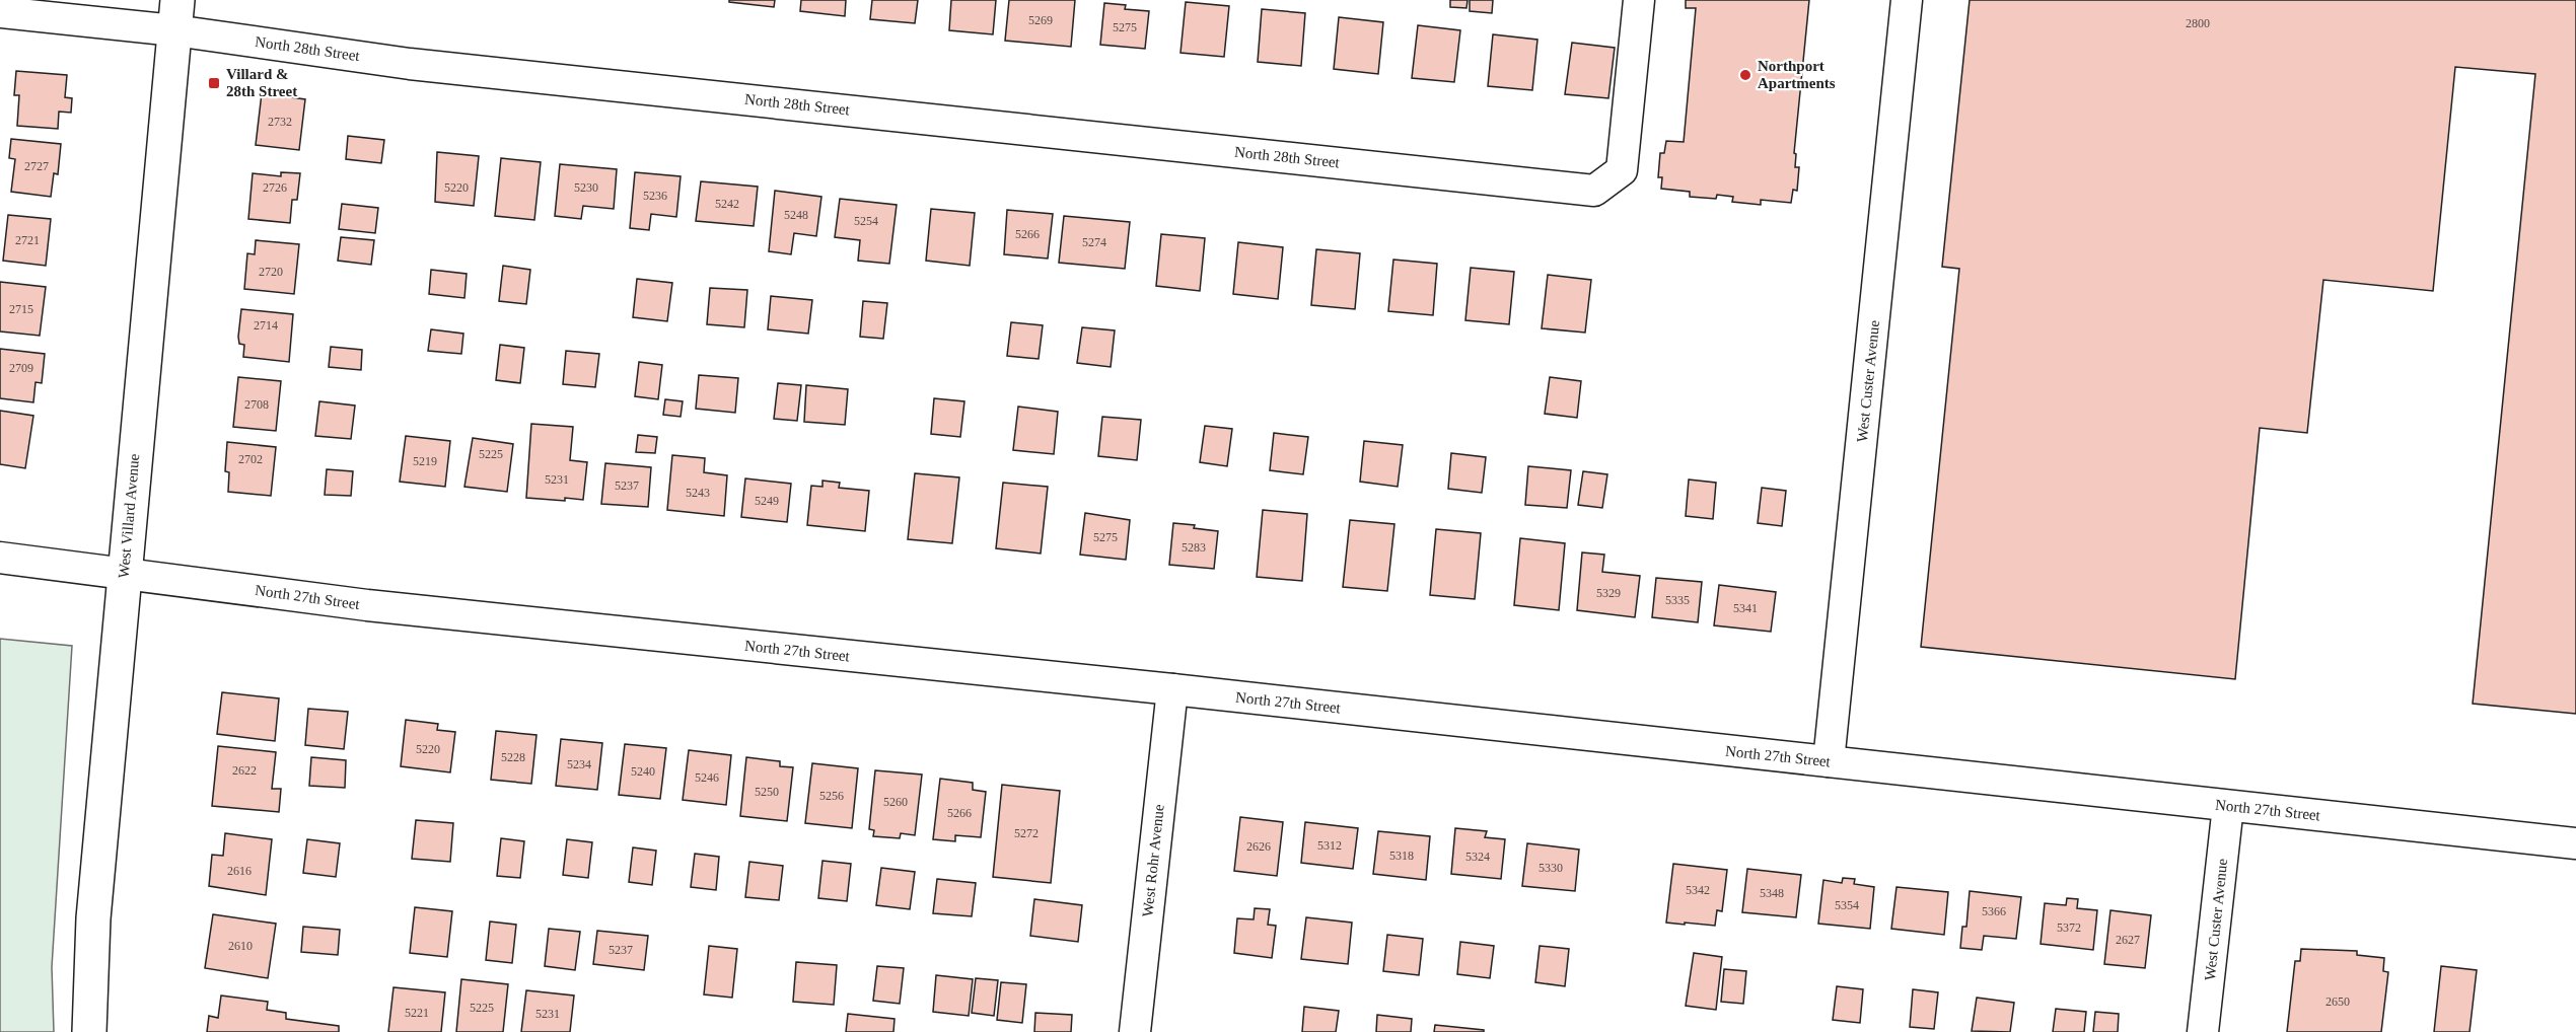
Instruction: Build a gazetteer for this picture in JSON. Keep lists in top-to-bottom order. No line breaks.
{"streets":{"street":["North 28th Street","West Custer Avenue","West Villard Avenue","North 27th Street","West Rohr Avenue"]},"crossings":[["North 28th Street","West Villard Avenue"],["West Custer Avenue","North 27th Street"],["West Villard Avenue","North 27th Street"],["North 27th Street","West Rohr Avenue"]],"places":{"other":["Northport Apartments"],"transit":["Villard & 28th Street"]},"house_numbers":["5269","2800","5275","2732","2727","2726","5220","5230","5236","5242","5248","5254","5266","2721","5274","2720","2715","2714","2709","2708","5225","2702","5219","5231","5237","5243","5249","5275","5283","5329","5335","5341","5220","5228","5234","2622","5240","5246","5250","5256","5260","5266","5272","5312","2626","5318","5324","5330","2616","5342","5348","5354","5366","5372","2627","2610","5237","2650","5225","5221","5231"]}
